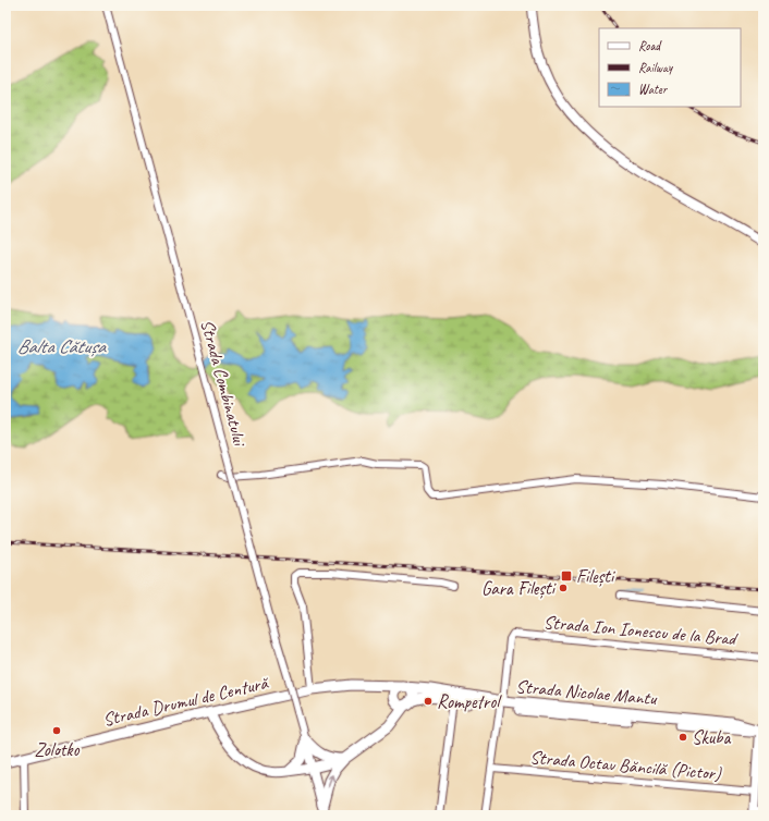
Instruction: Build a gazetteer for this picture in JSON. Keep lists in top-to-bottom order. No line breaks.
{"streets":{"highway":["Strada Nicolae Mantu","Strada Drumul de Centură"],"main road":["Strada Combinatului"],"street":["Strada Ion Ionescu de la Brad","Strada Octav Băncilă (Pictor)"]},"crossings":[["Strada Ion Ionescu de la Brad","Strada Nicolae Mantu"],["Strada Nicolae Mantu","Strada Drumul de Centură"]],"water":["Balta Cătușa"],"places":{"transit":["Filești"],"other":["Gara Filești","Rompetrol","Zolotko","Skuba"]},"legend":["Road","Railway","Water"]}
